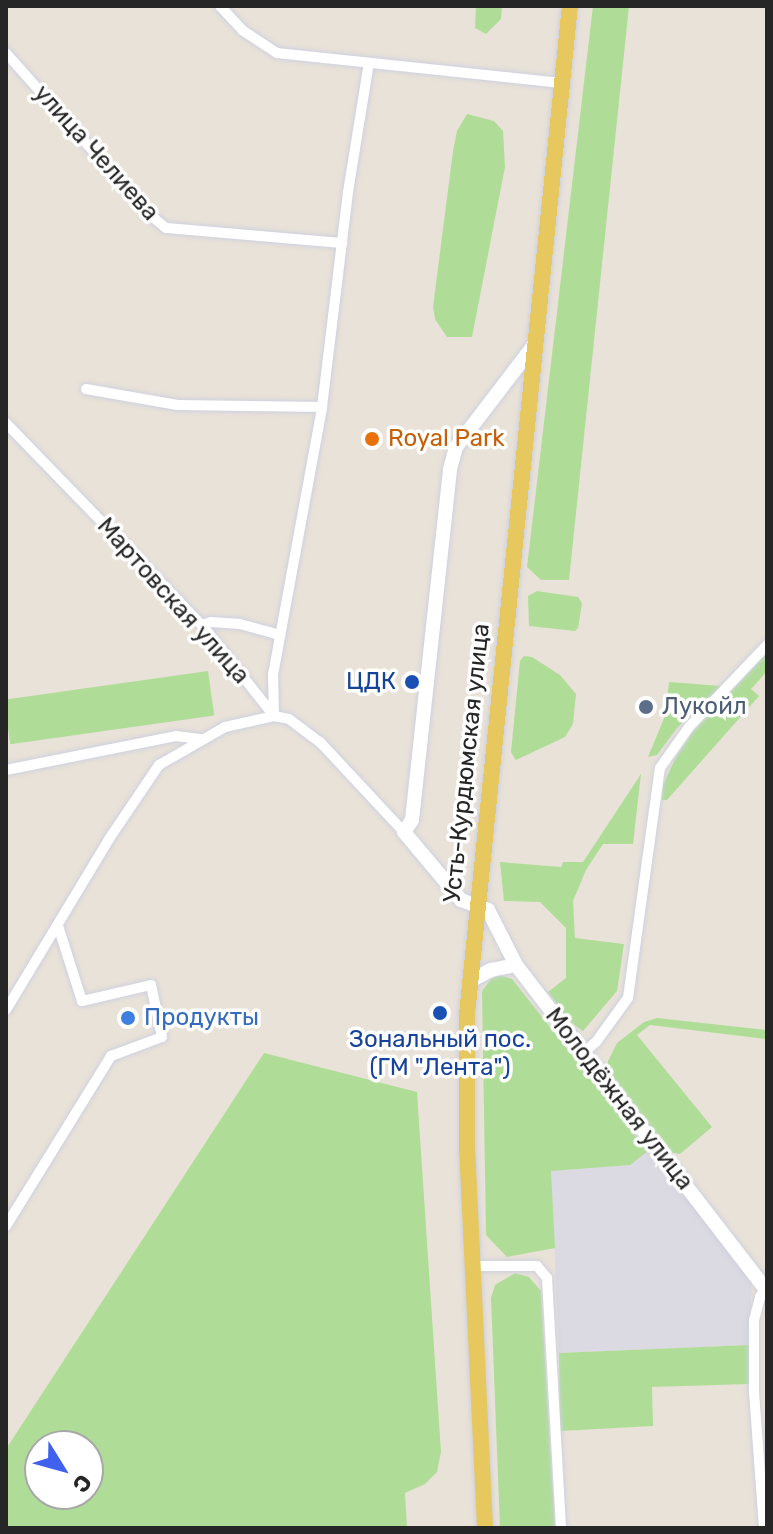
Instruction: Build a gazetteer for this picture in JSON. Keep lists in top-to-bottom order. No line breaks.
{"streets":{"main road":["Усть-Курдюмская улица"],"street":["улица Челиева","Мартовская улица","Молодёжная улица"]},"crossings":[["Мартовская улица","Усть-Курдюмская улица"],["Мартовская улица","Молодёжная улица"],["Усть-Курдюмская улица","Молодёжная улица"]],"places":["Royal Park","ЦДК","Лукойл","Зональный пос. (ГМ \"Лента\")","Продукты"],"north":"bottom right"}
